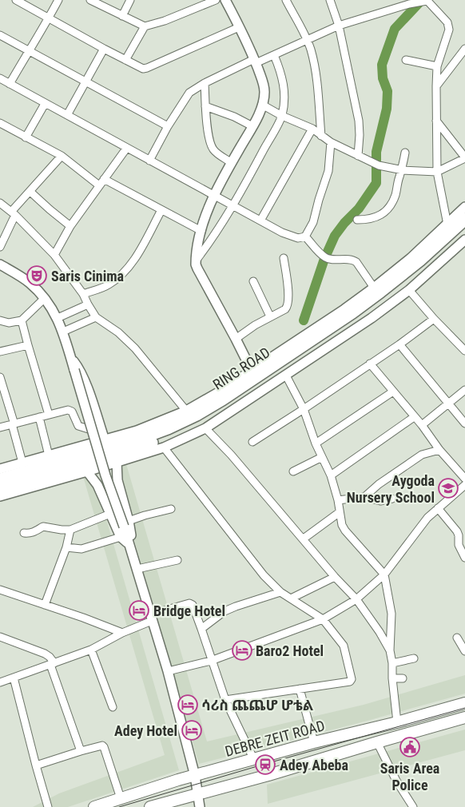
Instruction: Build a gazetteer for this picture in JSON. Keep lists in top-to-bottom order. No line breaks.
{"streets":{"highway":["RING ROAD"],"main road":["DEBRE ZEIT ROAD"]},"places":{"theatre":["Saris Cinima"],"school or university":["Aygoda Nursery School"],"hotel":["Bridge Hotel","Baro2 Hotel","ሳሪስ ጨጨሆ ሆቴል","Adey Hotel"],"public building":["Saris Area Police"],"station":["Adey Abeba"]}}
